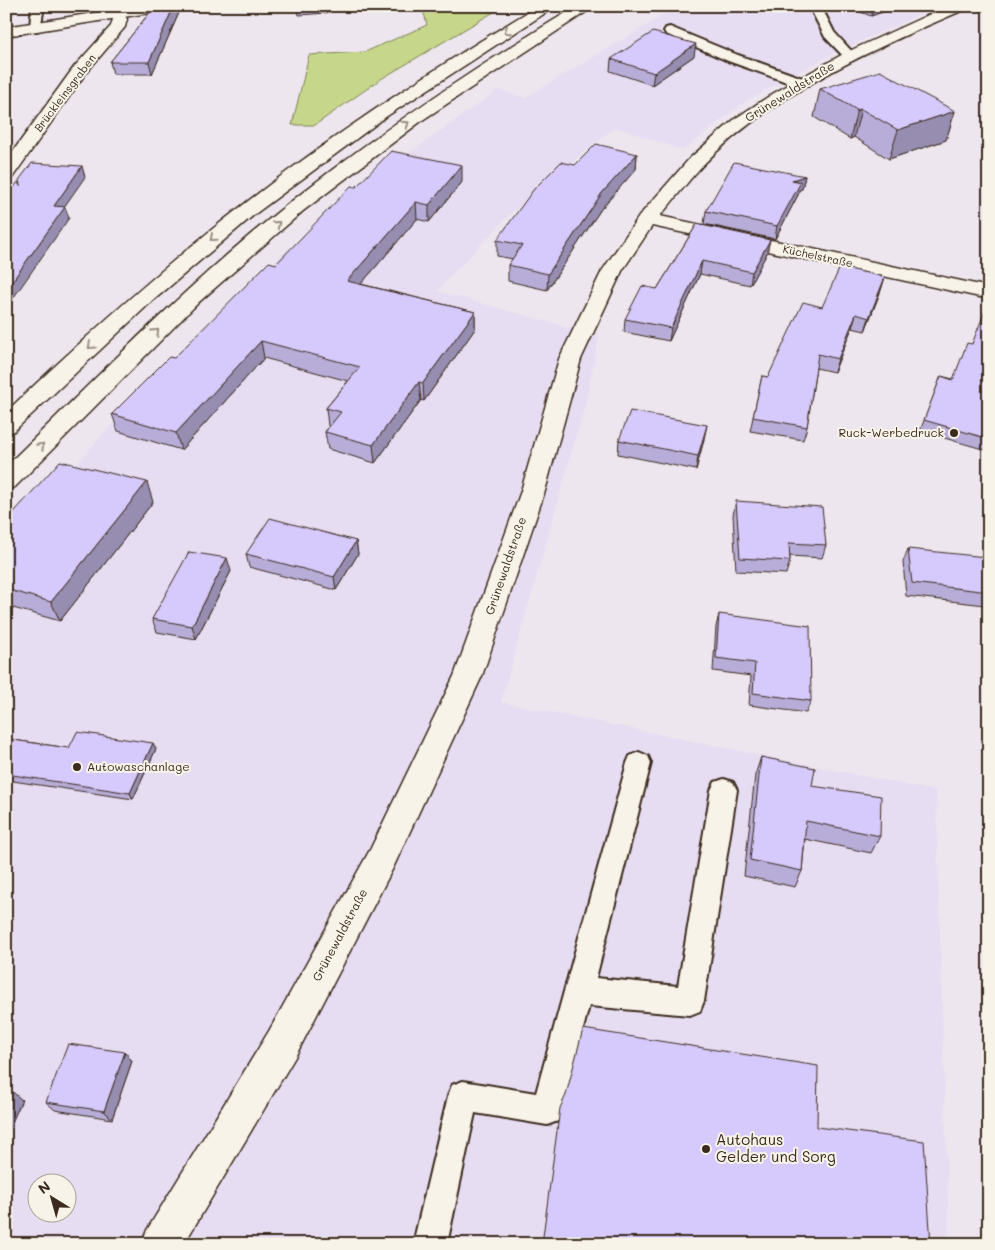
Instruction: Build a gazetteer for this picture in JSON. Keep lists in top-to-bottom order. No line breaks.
{"streets":{"main road":["Grünewaldstraße","Brückleinsgraben","Küchelstraße"]},"crossings":[["Grünewaldstraße","Küchelstraße"]],"places":["Ruck-Werbedruck","Autowaschanlage","Autohaus Gelder und Sorg"],"north":"top left"}
